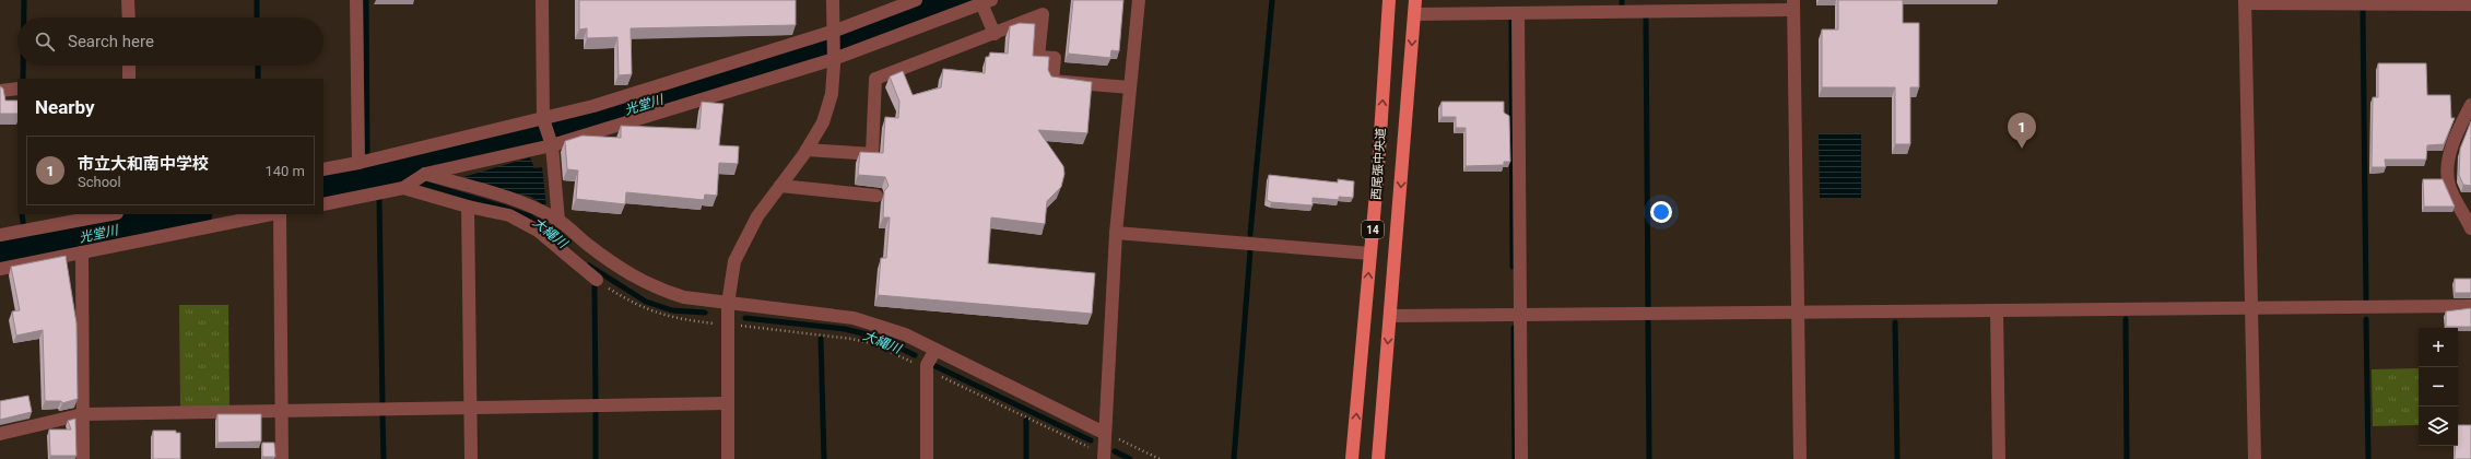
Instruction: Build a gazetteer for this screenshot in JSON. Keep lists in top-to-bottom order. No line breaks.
{"streets":{"main road":["西尾張中央道","14"]},"water":["光堂川","大縄川"],"page":{"search":"Search here","heading":"Nearby","pins":"1","list":[{"mark":"1","name":"市立大和南中学校","note":"School","value":"140 m"}],"map_buttons":["+","−"]}}
